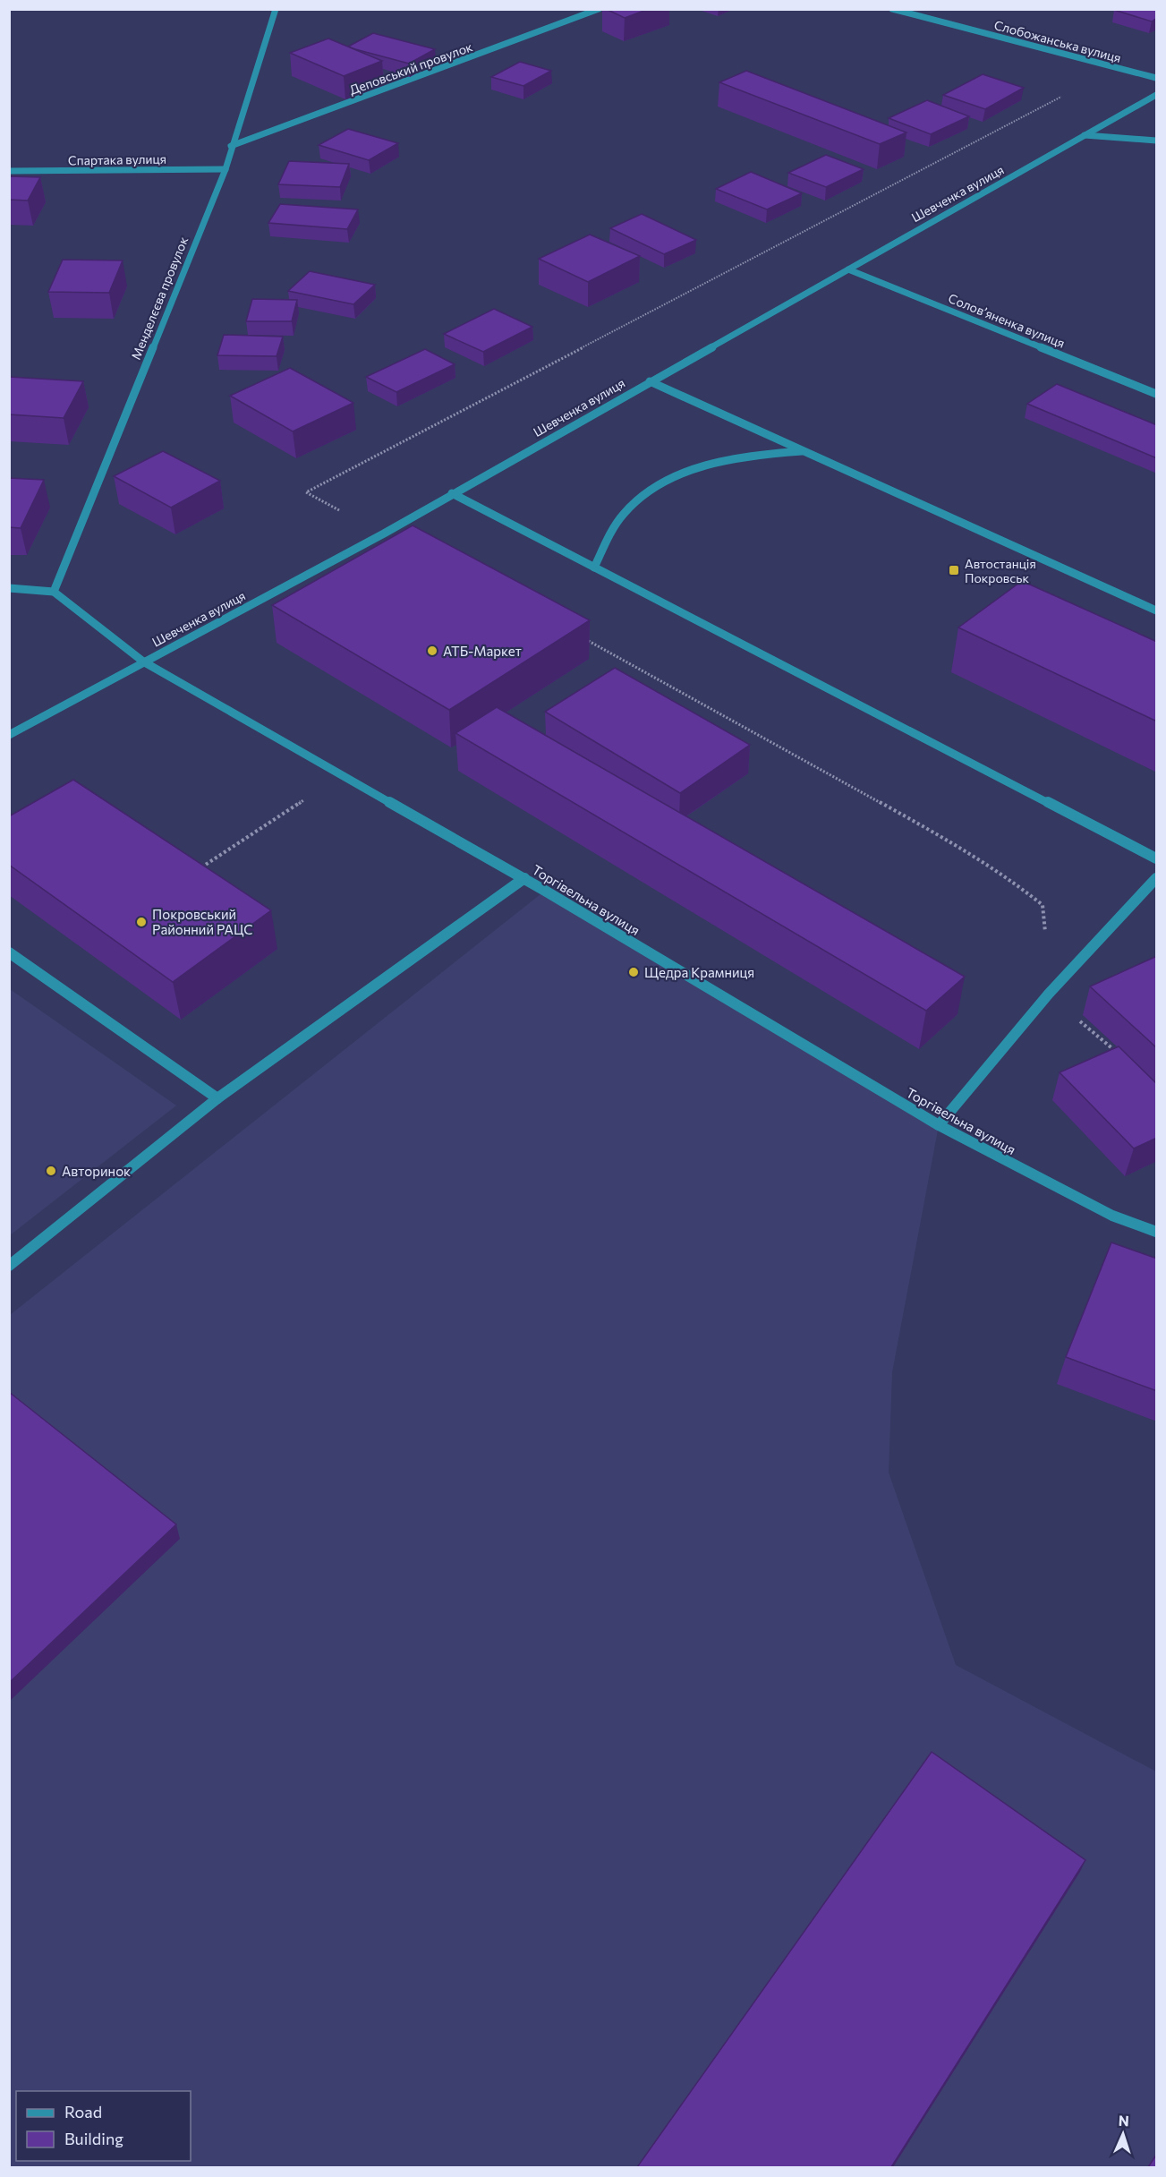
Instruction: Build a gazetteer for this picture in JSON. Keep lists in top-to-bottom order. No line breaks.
{"streets":{"street":["Слобожанська вулиця","Деповський провулок","Спартака вулиця","Шевченка вулиця","Менделєєва провулок","Солов’яненка вулиця","Торгівельна вулиця"]},"crossings":[["Деповський провулок","Менделєєва провулок"],["Спартака вулиця","Менделєєва провулок"],["Шевченка вулиця","Солов’яненка вулиця"],["Шевченка вулиця","Торгівельна вулиця"],["Менделєєва провулок","Торгівельна вулиця"]],"places":{"transit":["Автостанція Покровськ"],"other":["АТБ-Маркет","Покровський Районний РАЦС","Щедра Крамниця","Авторинок"]},"legend":["Road","Building"],"north":"top"}
